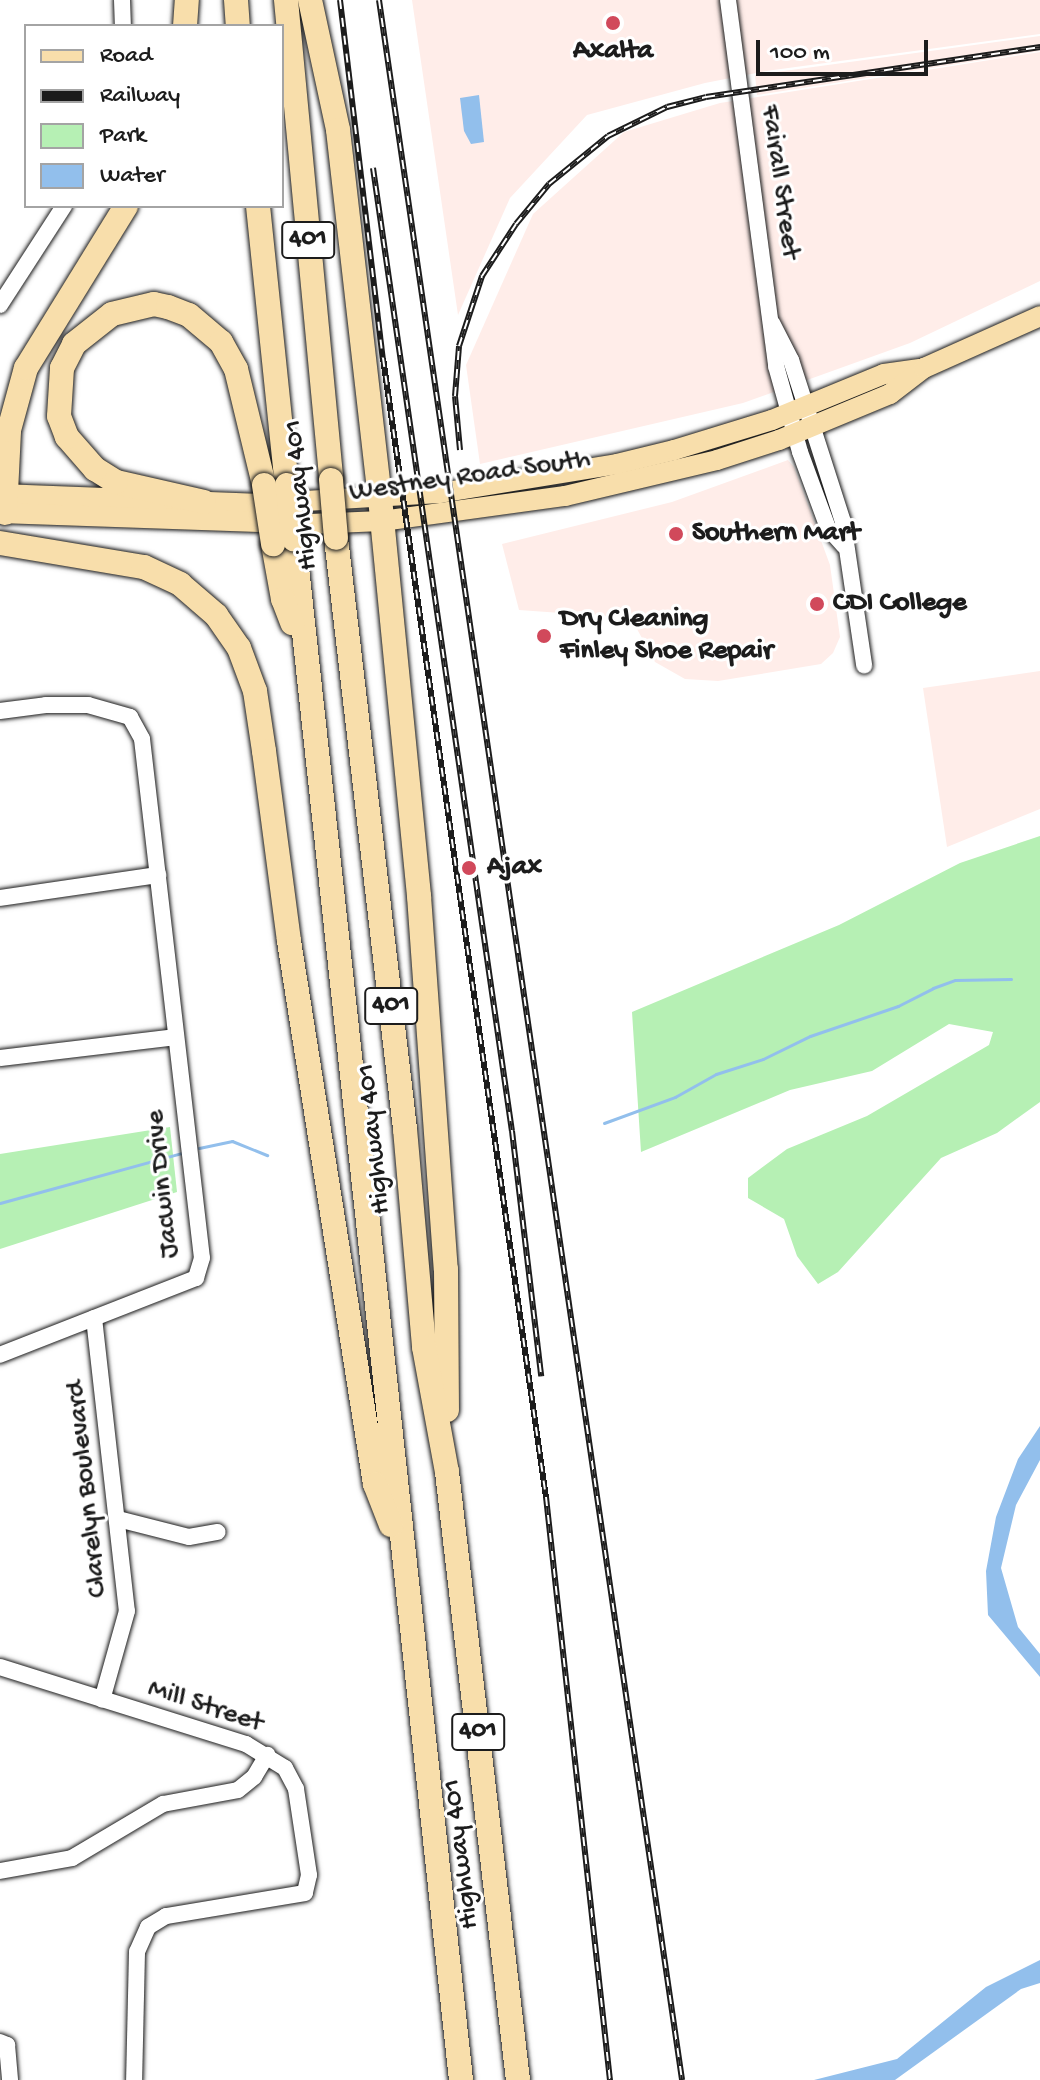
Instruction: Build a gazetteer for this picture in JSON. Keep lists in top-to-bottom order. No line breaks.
{"streets":{"highway":["401","Highway 401"],"main road":["Westney Road South"],"street":["Fairall Street","Jacwin Drive","Clarelyn Boulevard","Mill Street"]},"crossings":[["Fairall Street","Westney Road South"],["Jacwin Drive","Clarelyn Boulevard"],["Clarelyn Boulevard","Mill Street"]],"places":["Axalta","Southern Mart","CDI College","Dry Cleaning Finley Shoe Repair","Ajax"],"legend":["Road","Railway","Park","Water"],"scale_bar":"100 m"}
